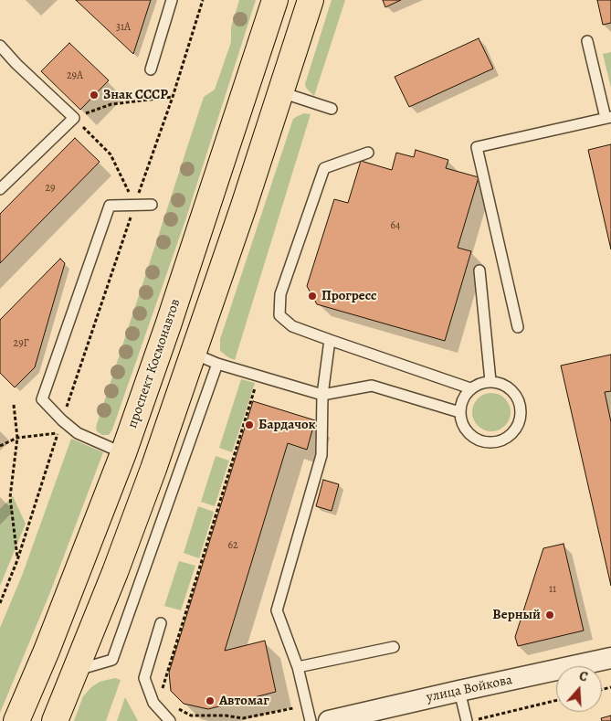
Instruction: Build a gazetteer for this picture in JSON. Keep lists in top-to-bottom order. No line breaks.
{"streets":{"main road":["проспект Космонавтов"],"street":["улица Войкова"]},"places":["Знак СССР","Прогресс","Бардачок","Верный","Автомаг"],"house_numbers":["31А","29А","29","64","29Г","62","11"],"north":"top"}
